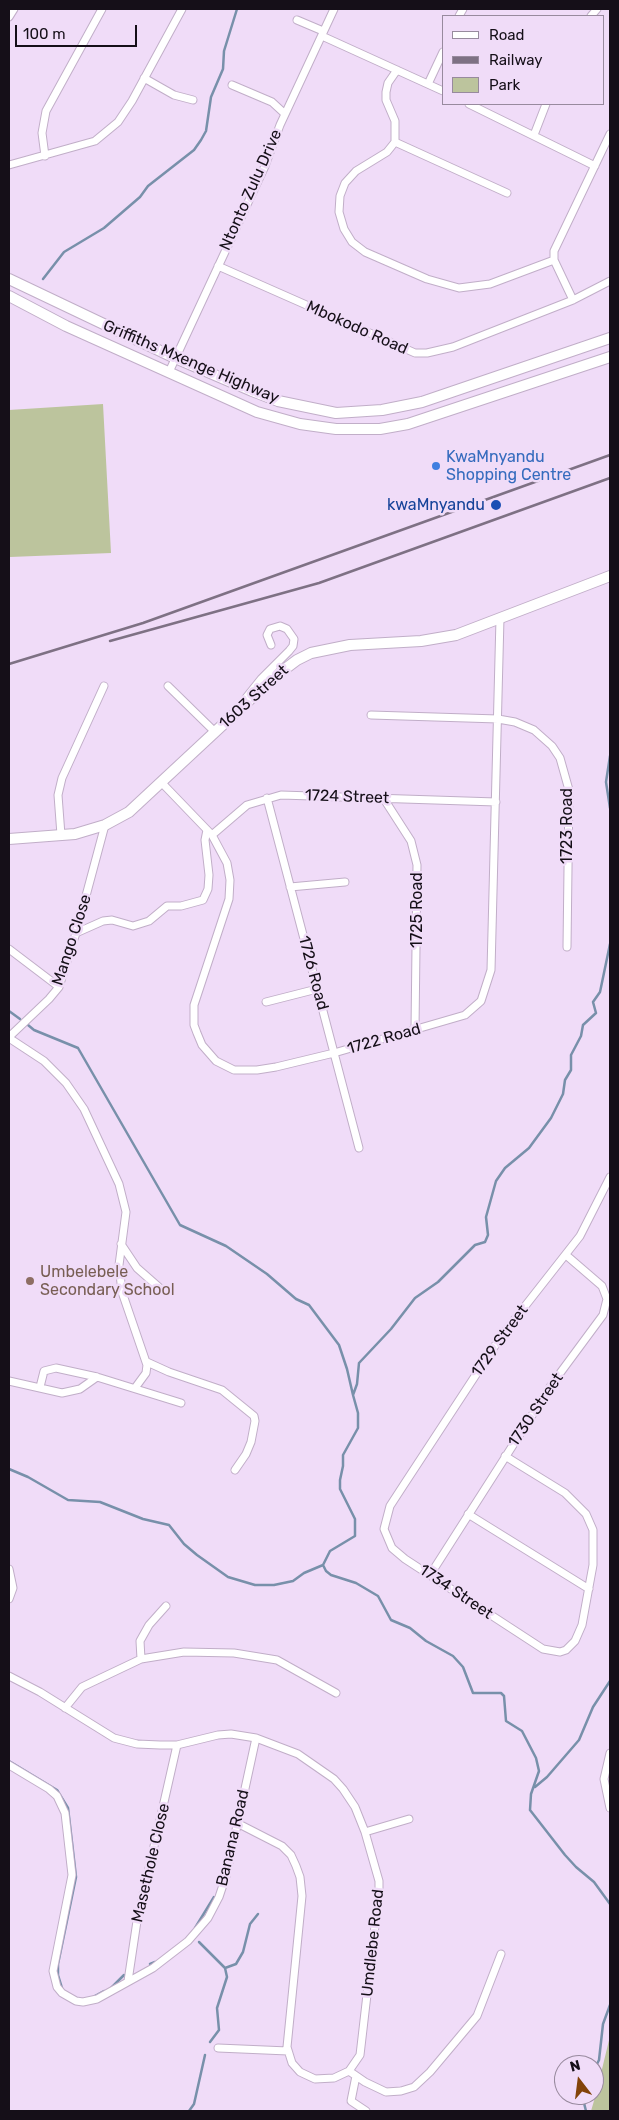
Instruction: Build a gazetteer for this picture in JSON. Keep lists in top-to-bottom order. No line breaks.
{"streets":{"street":["Ntonto Zulu Drive","Mbokodo Road","Griffiths Mxenge Highway","1603 Street","1724 Street","1723 Road","1725 Road","Mango Close","1726 Road","1722 Road","1729 Street","1730 Street","1734 Street","Banana Road","Masethole Close","Umdlebe Road"]},"crossings":[["Ntonto Zulu Drive","Mbokodo Road"],["Ntonto Zulu Drive","Griffiths Mxenge Highway"],["1603 Street","Mango Close"],["1603 Street","1722 Road"],["1724 Street","1725 Road"],["1724 Street","1726 Road"],["1724 Street","1722 Road"],["1723 Road","1722 Road"],["1725 Road","1722 Road"],["1726 Road","1722 Road"],["1729 Street","1730 Street"],["1729 Street","1734 Street"],["1730 Street","1734 Street"],["Banana Road","Masethole Close"],["Banana Road","Umdlebe Road"],["Masethole Close","Umdlebe Road"]],"places":["KwaMnyandu Shopping Centre","kwaMnyandu","Umbelebele Secondary School"],"legend":["Road","Railway","Park"],"scale_bar":"100 m","north":"top"}
